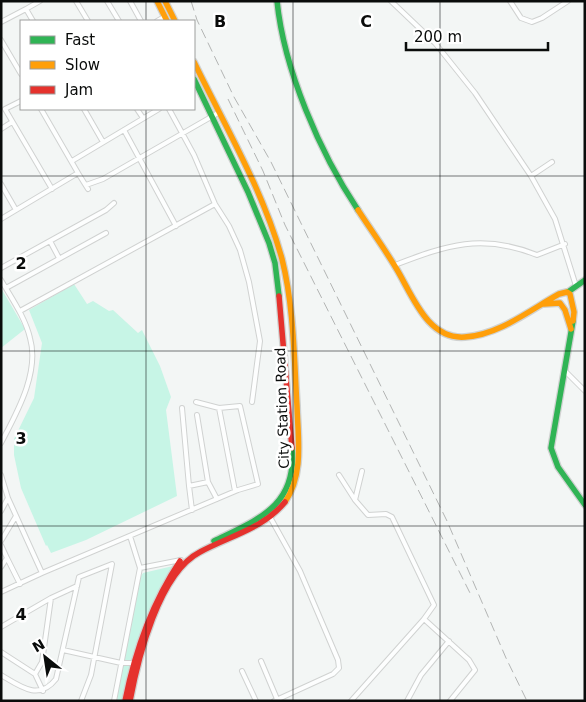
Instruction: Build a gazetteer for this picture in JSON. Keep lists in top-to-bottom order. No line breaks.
{"streets":{"main road":["City Station Road"]},"legend":["Fast","Slow","Jam"],"scale_bar":"200 m","north":"top left","grid":{"columns":["B","C"],"rows":["2","3","4"]}}
